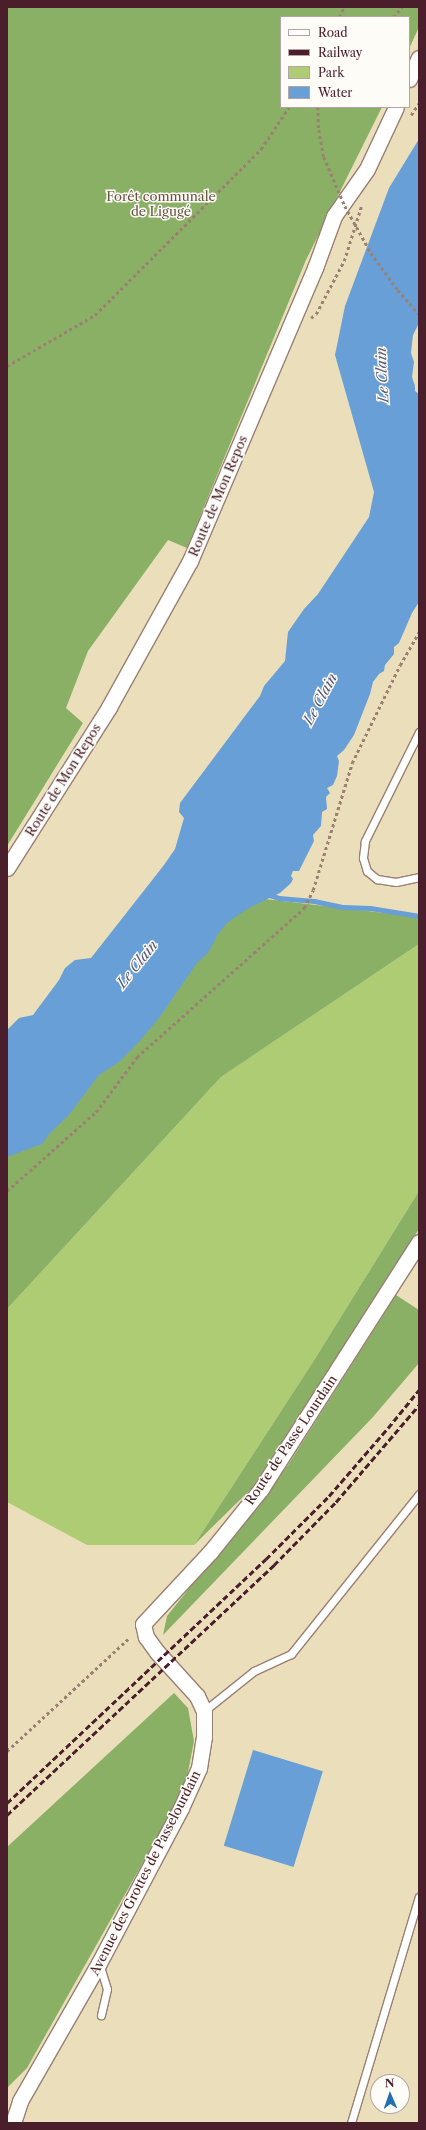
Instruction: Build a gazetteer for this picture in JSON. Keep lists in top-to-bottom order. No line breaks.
{"streets":{"street":["Route de Mon Repos","Route de Passe Lourdain","Avenue des Grottes de Passelourdain"]},"crossings":[["Route de Passe Lourdain","Avenue des Grottes de Passelourdain"]],"water":["Le Clain"],"parks":["Forêt communale de Ligugé"],"legend":["Road","Railway","Park","Water"],"north":"top"}
